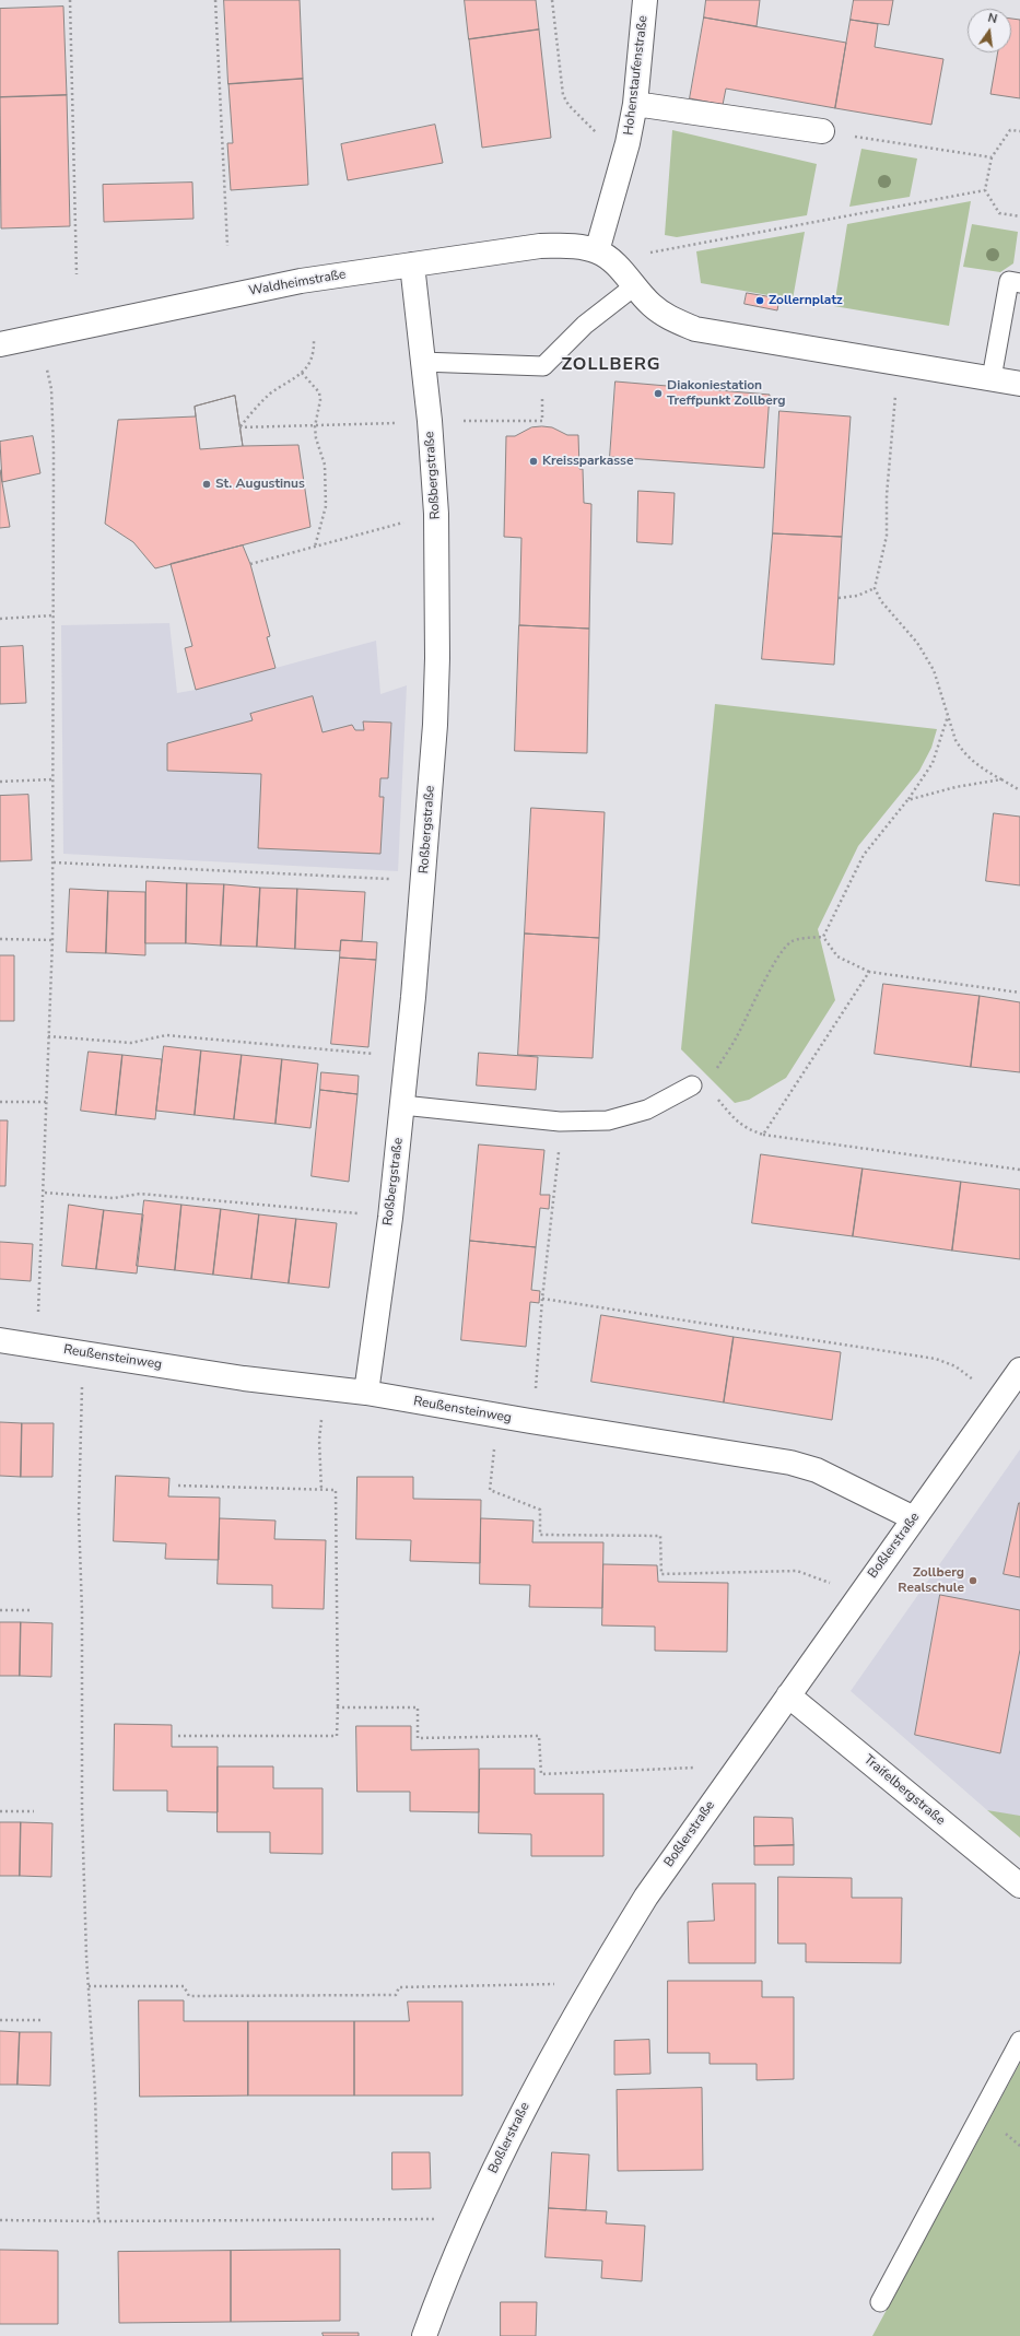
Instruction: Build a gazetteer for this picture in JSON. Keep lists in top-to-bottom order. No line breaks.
{"streets":{"street":["Hohenstaufenstraße","Waldheimstraße","Roßbergstraße","Reußensteinweg","Boßlerstraße","Traifelbergstraße"]},"crossings":[["Hohenstaufenstraße","Waldheimstraße"],["Waldheimstraße","Roßbergstraße"],["Roßbergstraße","Reußensteinweg"],["Reußensteinweg","Boßlerstraße"],["Boßlerstraße","Traifelbergstraße"]],"districts":["ZOLLBERG"],"places":["Zollernplatz","Diakoniestation Treffpunkt Zollberg","Kreissparkasse","St. Augustinus","Zollberg Realschule"],"north":"top"}
